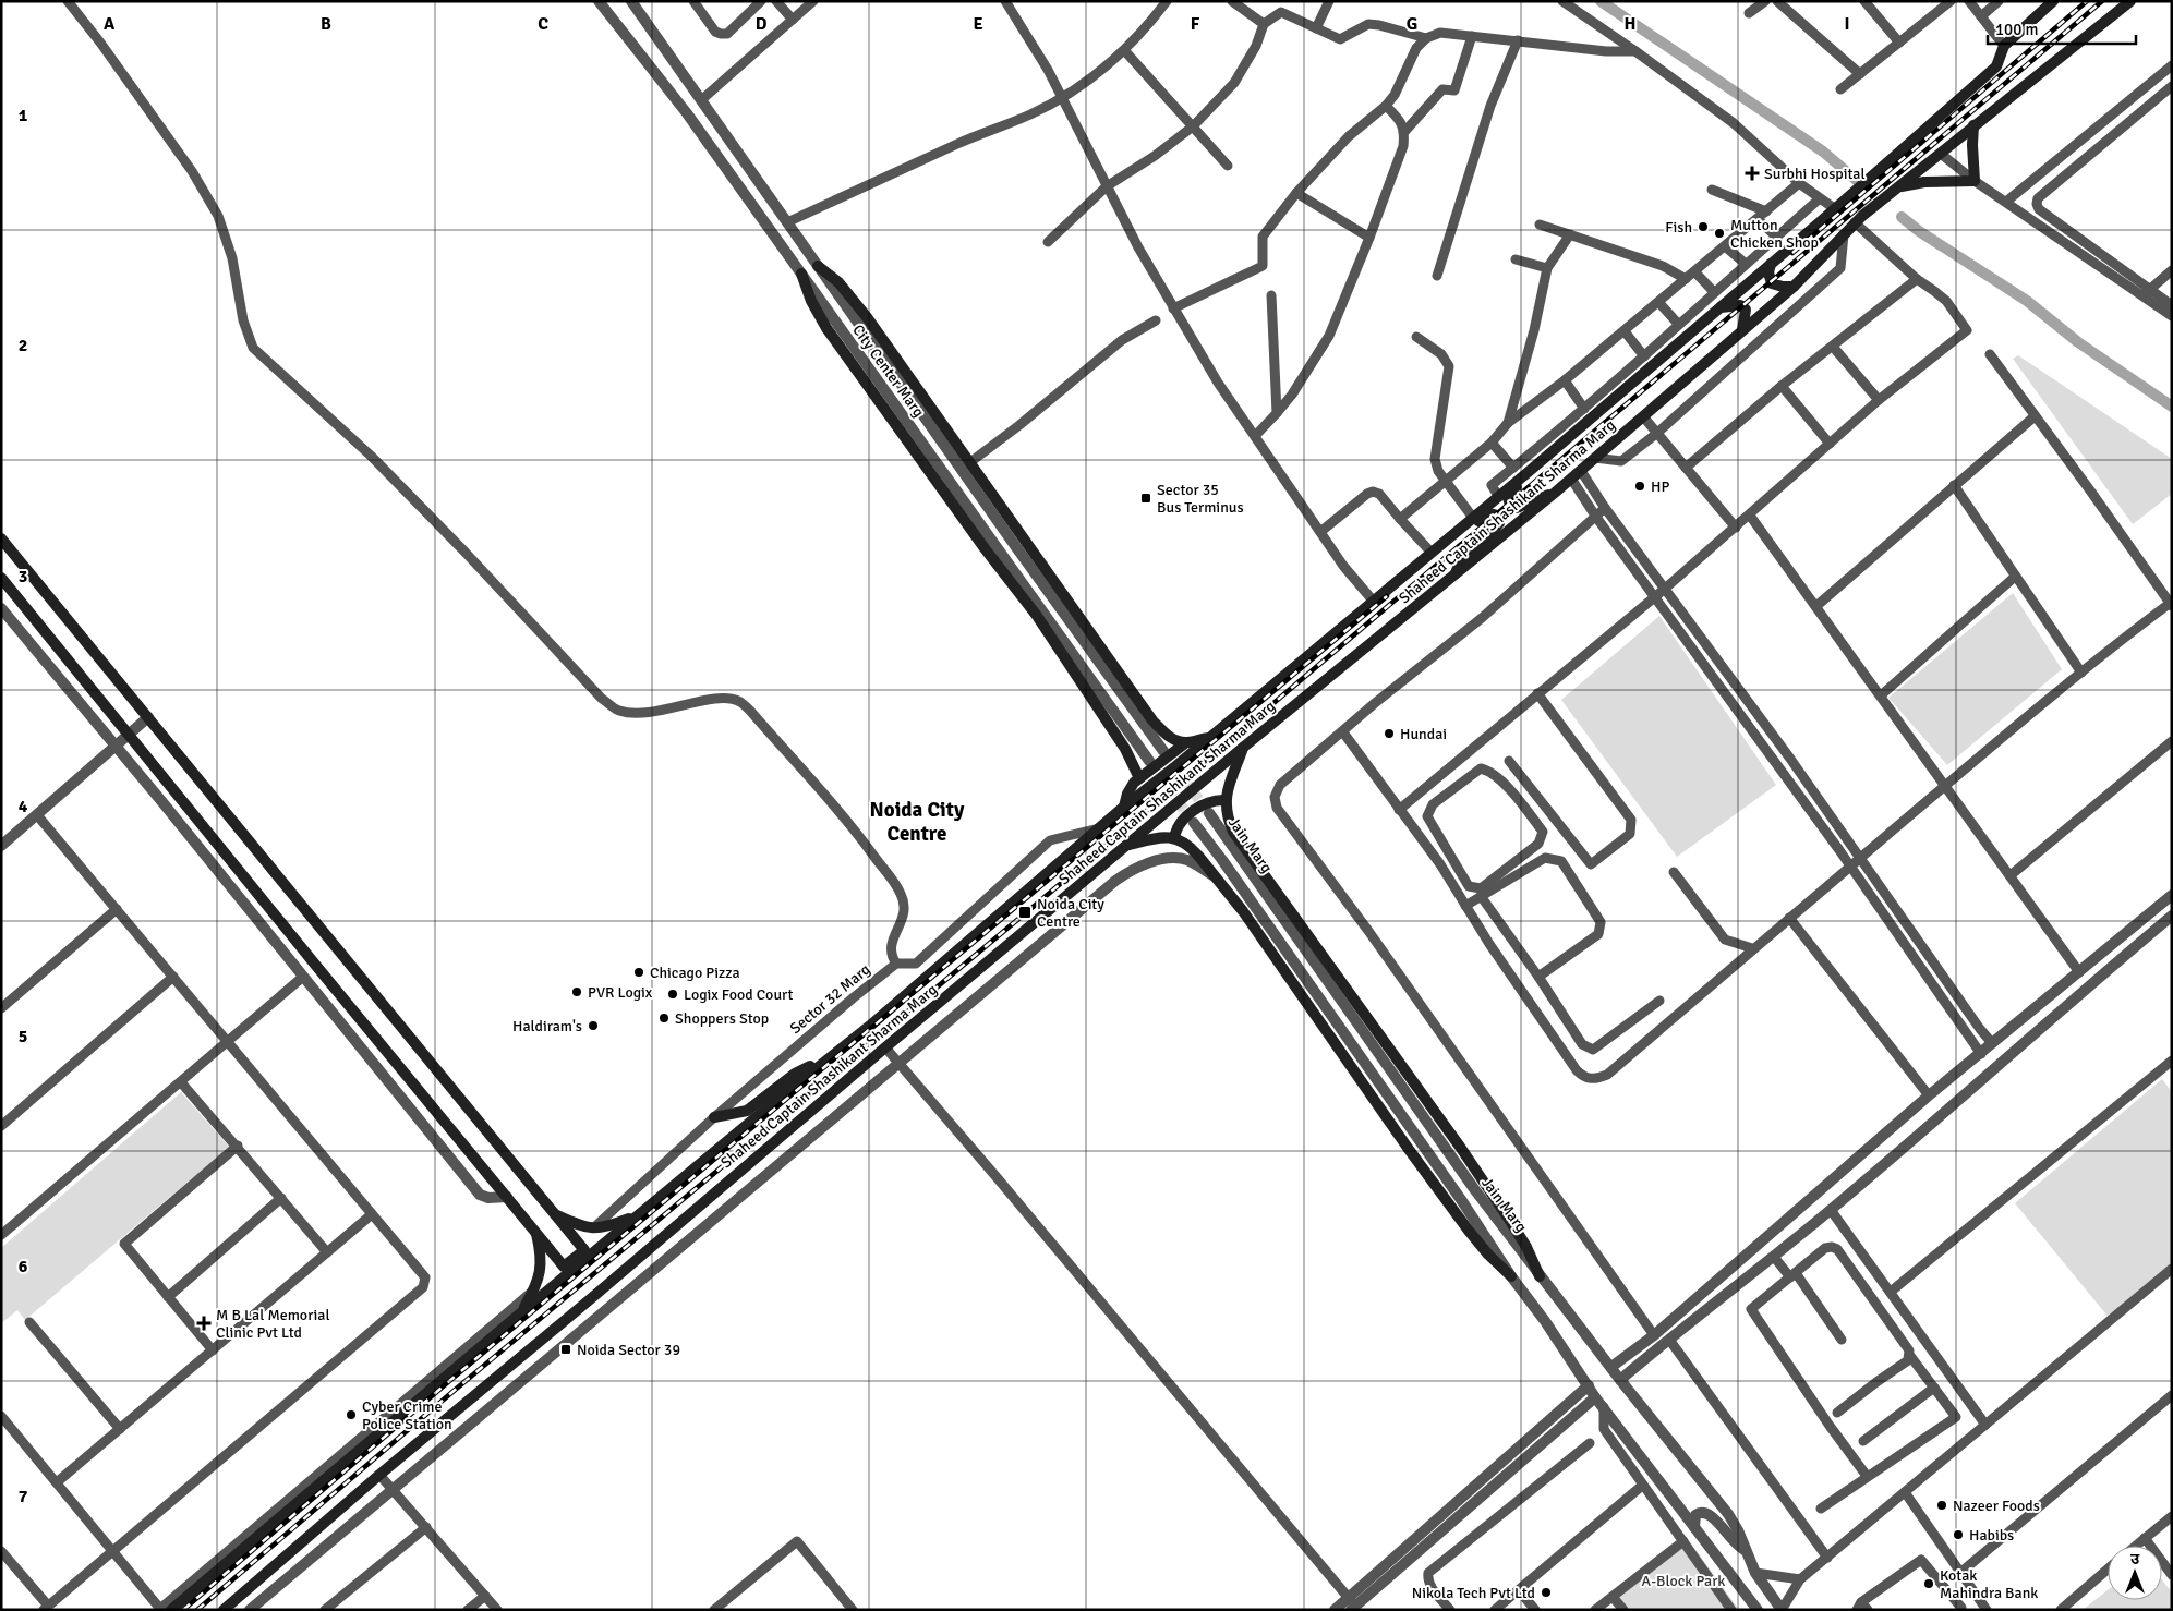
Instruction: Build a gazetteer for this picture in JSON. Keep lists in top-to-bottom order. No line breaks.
{"streets":{"main road":["Shaheed Captain Shashikant Sharma Marg"],"street":["City Center Marg","Jain Marg","Sector 32 Marg"]},"crossings":[["Shaheed Captain Shashikant Sharma Marg","Sector 32 Marg"]],"districts":["Noida City Centre"],"parks":["A-Block Park"],"places":{"health":["Surbhi Hospital","M B Lal Memorial Clinic Pvt Ltd"],"other":["Fish","Mutton Chicken Shop","HP","Hundai","Chicago Pizza","PVR Logix","Logix Food Court","Shoppers Stop","Haldiram's","Cyber Crime Police Station","Nazeer Foods","Habibs","Kotak Mahindra Bank","Nikola Tech Pvt Ltd"],"transit":["Sector 35 Bus Terminus","Noida City Centre","Noida Sector 39"]},"scale_bar":"100 m","north":"top","grid":{"columns":["A","B","C","D","E","F","G","H","I"],"rows":["1","2","3","4","5","6","7"]}}
